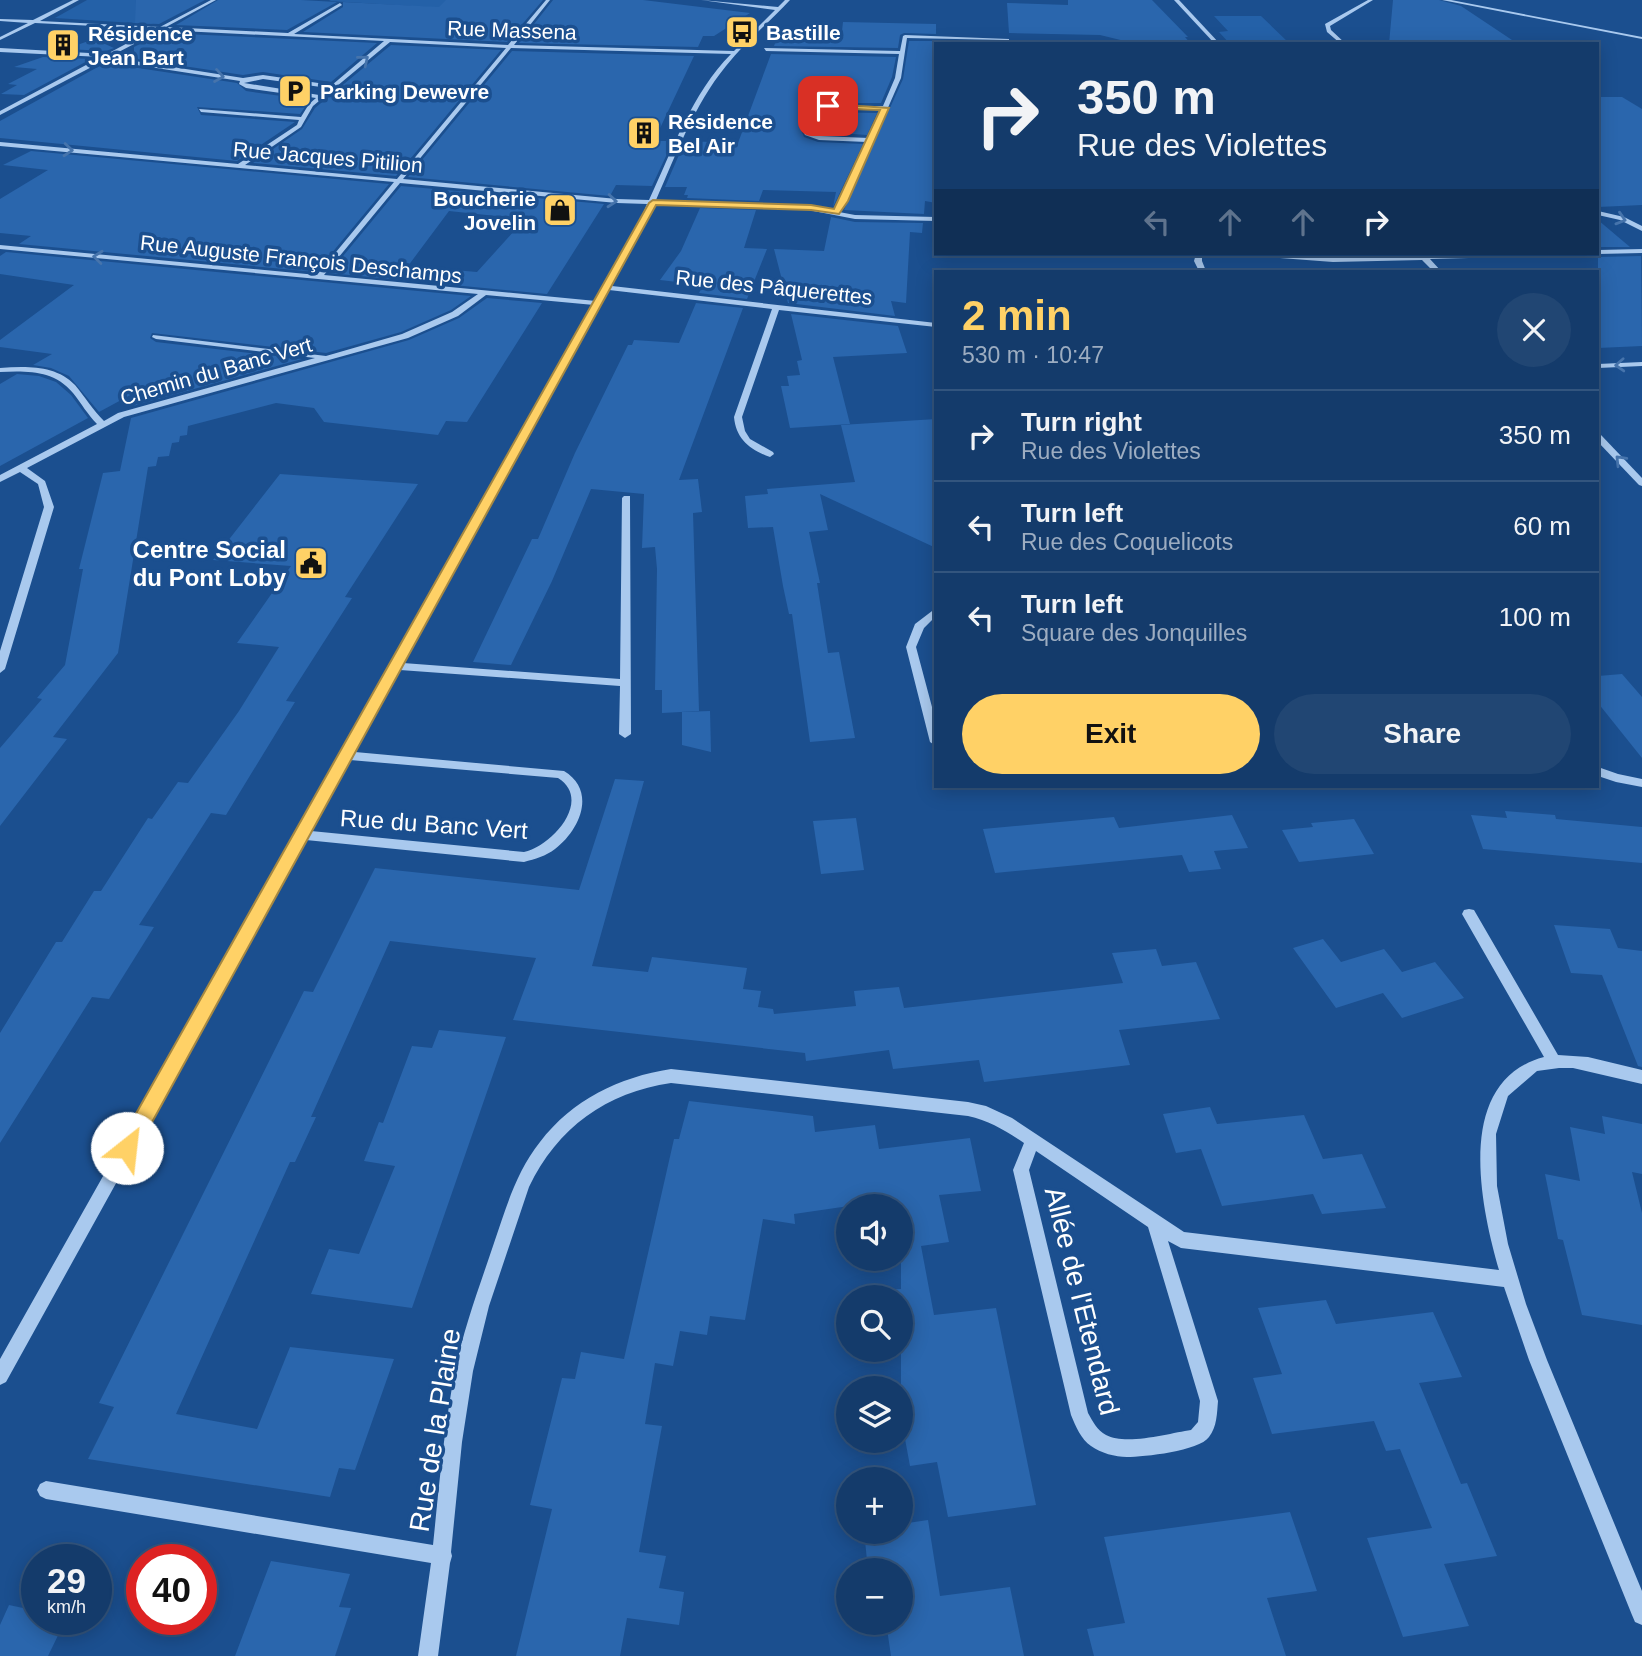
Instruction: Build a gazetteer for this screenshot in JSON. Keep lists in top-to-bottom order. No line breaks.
{"streets":{"street":["Rue Massena","Rue Jacques Pitilion","Rue Auguste François Deschamps","Rue des Pâquerettes","Chemin du Banc Vert","Rue du Banc Vert","Allée de l'Etendard","Rue de la Plaine"]},"crossings":[["Rue Massena","Rue du Banc Vert"],["Rue Jacques Pitilion","Rue du Banc Vert"],["Rue Auguste François Deschamps","Chemin du Banc Vert"],["Rue Auguste François Deschamps","Rue du Banc Vert"],["Rue des Pâquerettes","Rue du Banc Vert"],["Allée de l'Etendard","Rue de la Plaine"]],"one_way":["Rue Auguste François Deschamps"],"places":{"bus stop":["Bastille"],"building":["Résidence Jean Bart","Résidence Bel Air"],"parking":["Parking Dewevre"],"shop":["Boucherie Jovelin"],"public building":["Centre Social du Pont Loby"]},"page":{"turn":["350 m","Rue des Violettes"],"heading":["2 min","530 m · 10:47"],"list":[{"name":"Turn right","note":"Rue des Violettes","value":"350 m"},{"name":"Turn left","note":"Rue des Coquelicots","value":"60 m"},{"name":"Turn left","note":"Square des Jonquilles","value":"100 m"}],"buttons":["Exit","Share"],"map_buttons":["+","−"],"speed":"29 km/h","limit":"40"}}
